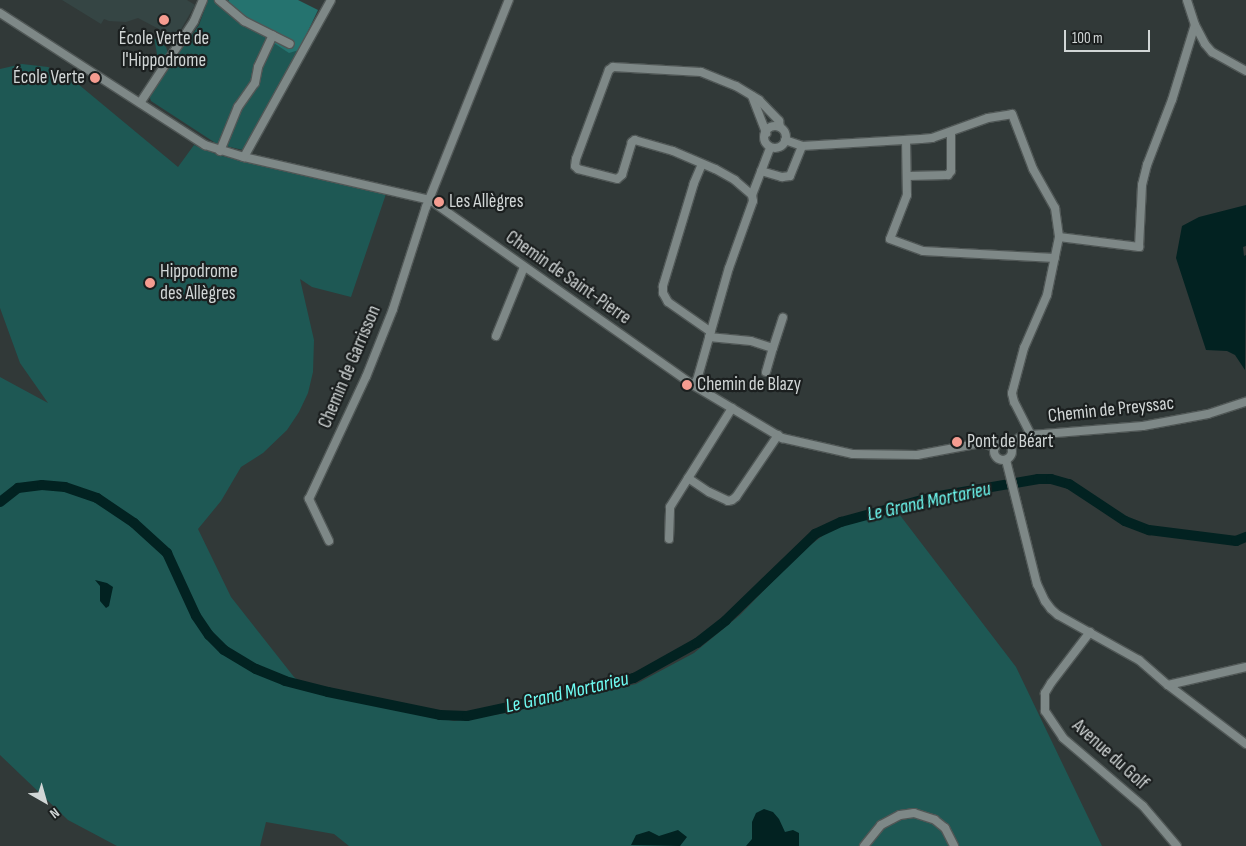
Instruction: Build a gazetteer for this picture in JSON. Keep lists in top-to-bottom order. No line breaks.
{"streets":{"street":["Chemin de Saint-Pierre","Chemin de Garrisson","Chemin de Preyssac","Avenue du Golf"]},"crossings":[["Chemin de Saint-Pierre","Chemin de Garrisson"],["Chemin de Saint-Pierre","Chemin de Preyssac"]],"water":["Le Grand Mortarieu"],"places":["École Verte de l'Hippodrome","École Verte","Les Allègres","Hippodrome des Allègres","Chemin de Blazy","Pont de Béart"],"scale_bar":"100 m","north":"bottom right"}
